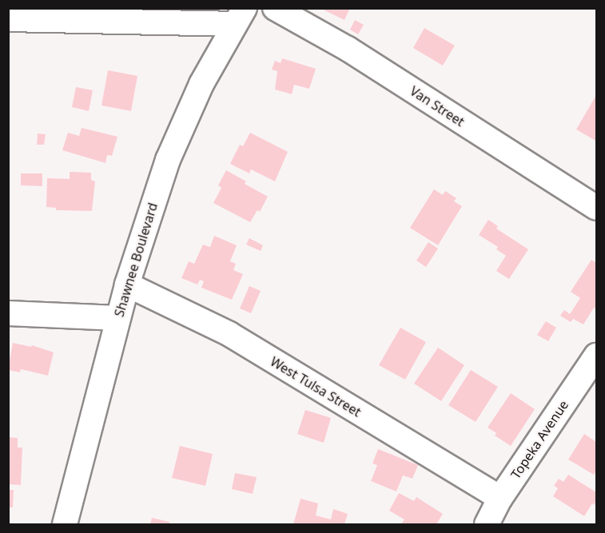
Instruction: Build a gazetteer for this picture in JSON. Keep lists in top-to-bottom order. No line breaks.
{"streets":{"street":["Van Street","Shawnee Boulevard","West Tulsa Street","Topeka Avenue"]},"crossings":[["Shawnee Boulevard","West Tulsa Street"],["West Tulsa Street","Topeka Avenue"]]}
